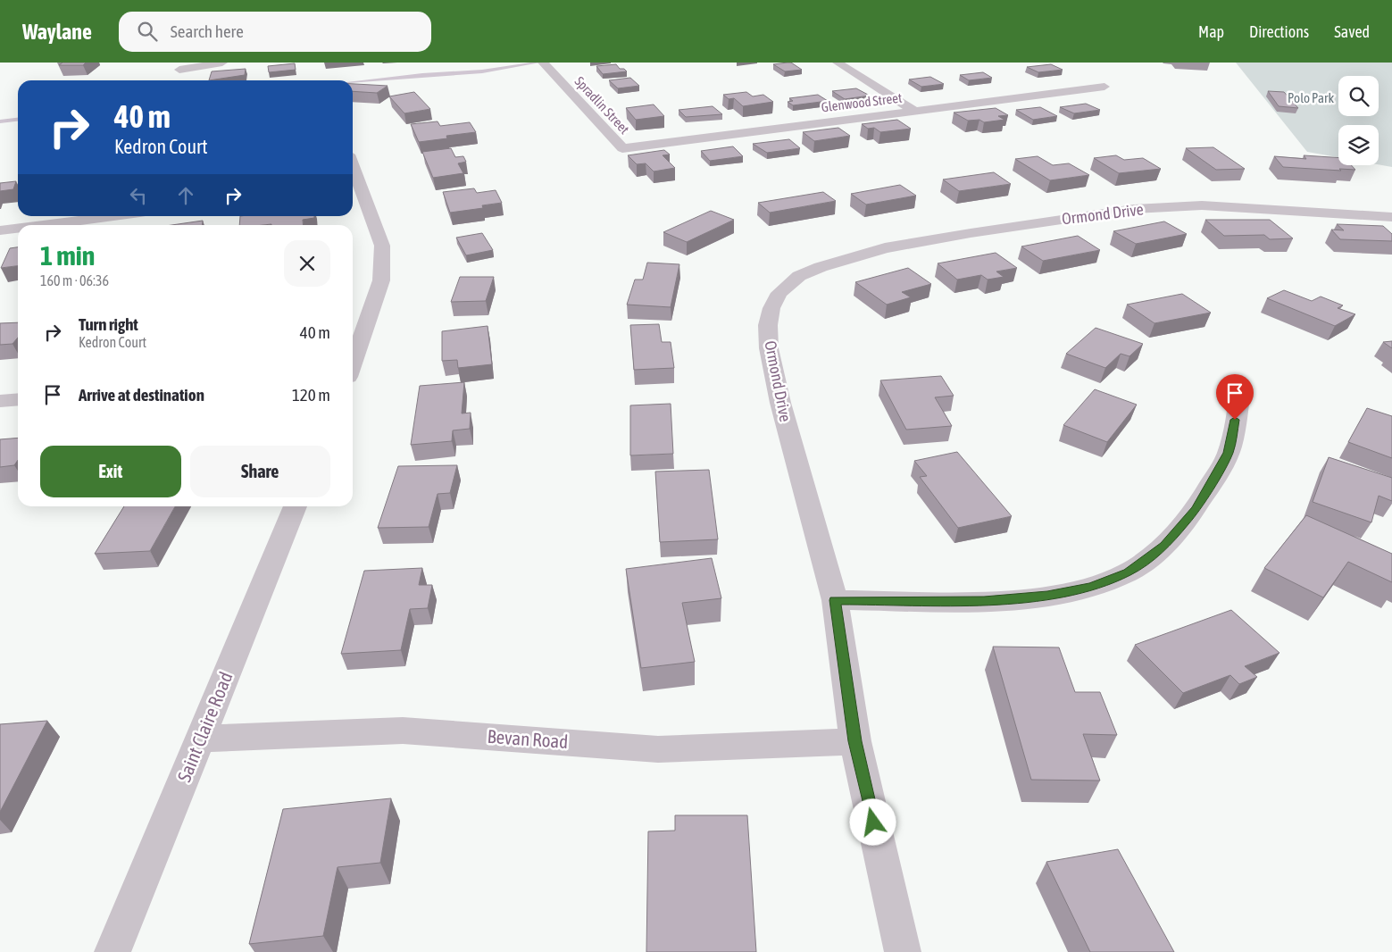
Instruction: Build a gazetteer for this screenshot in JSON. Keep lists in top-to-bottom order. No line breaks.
{"streets":{"street":["Glenwood Street","Spradlin Street","Ormond Drive","Saint Claire Road","Bevan Road"]},"crossings":[["Glenwood Street","Spradlin Street"],["Ormond Drive","Bevan Road"],["Saint Claire Road","Bevan Road"]],"parks":["Polo Park"],"page":{"header":"Waylane","search":"Search here","nav":["Map","Directions","Saved"],"turn":["40 m","Kedron Court"],"heading":["1 min","160 m · 06:36"],"list":[{"name":"Turn right","note":"Kedron Court","value":"40 m"},{"name":"Arrive at destination","value":"120 m"}],"buttons":["Exit","Share"]}}
